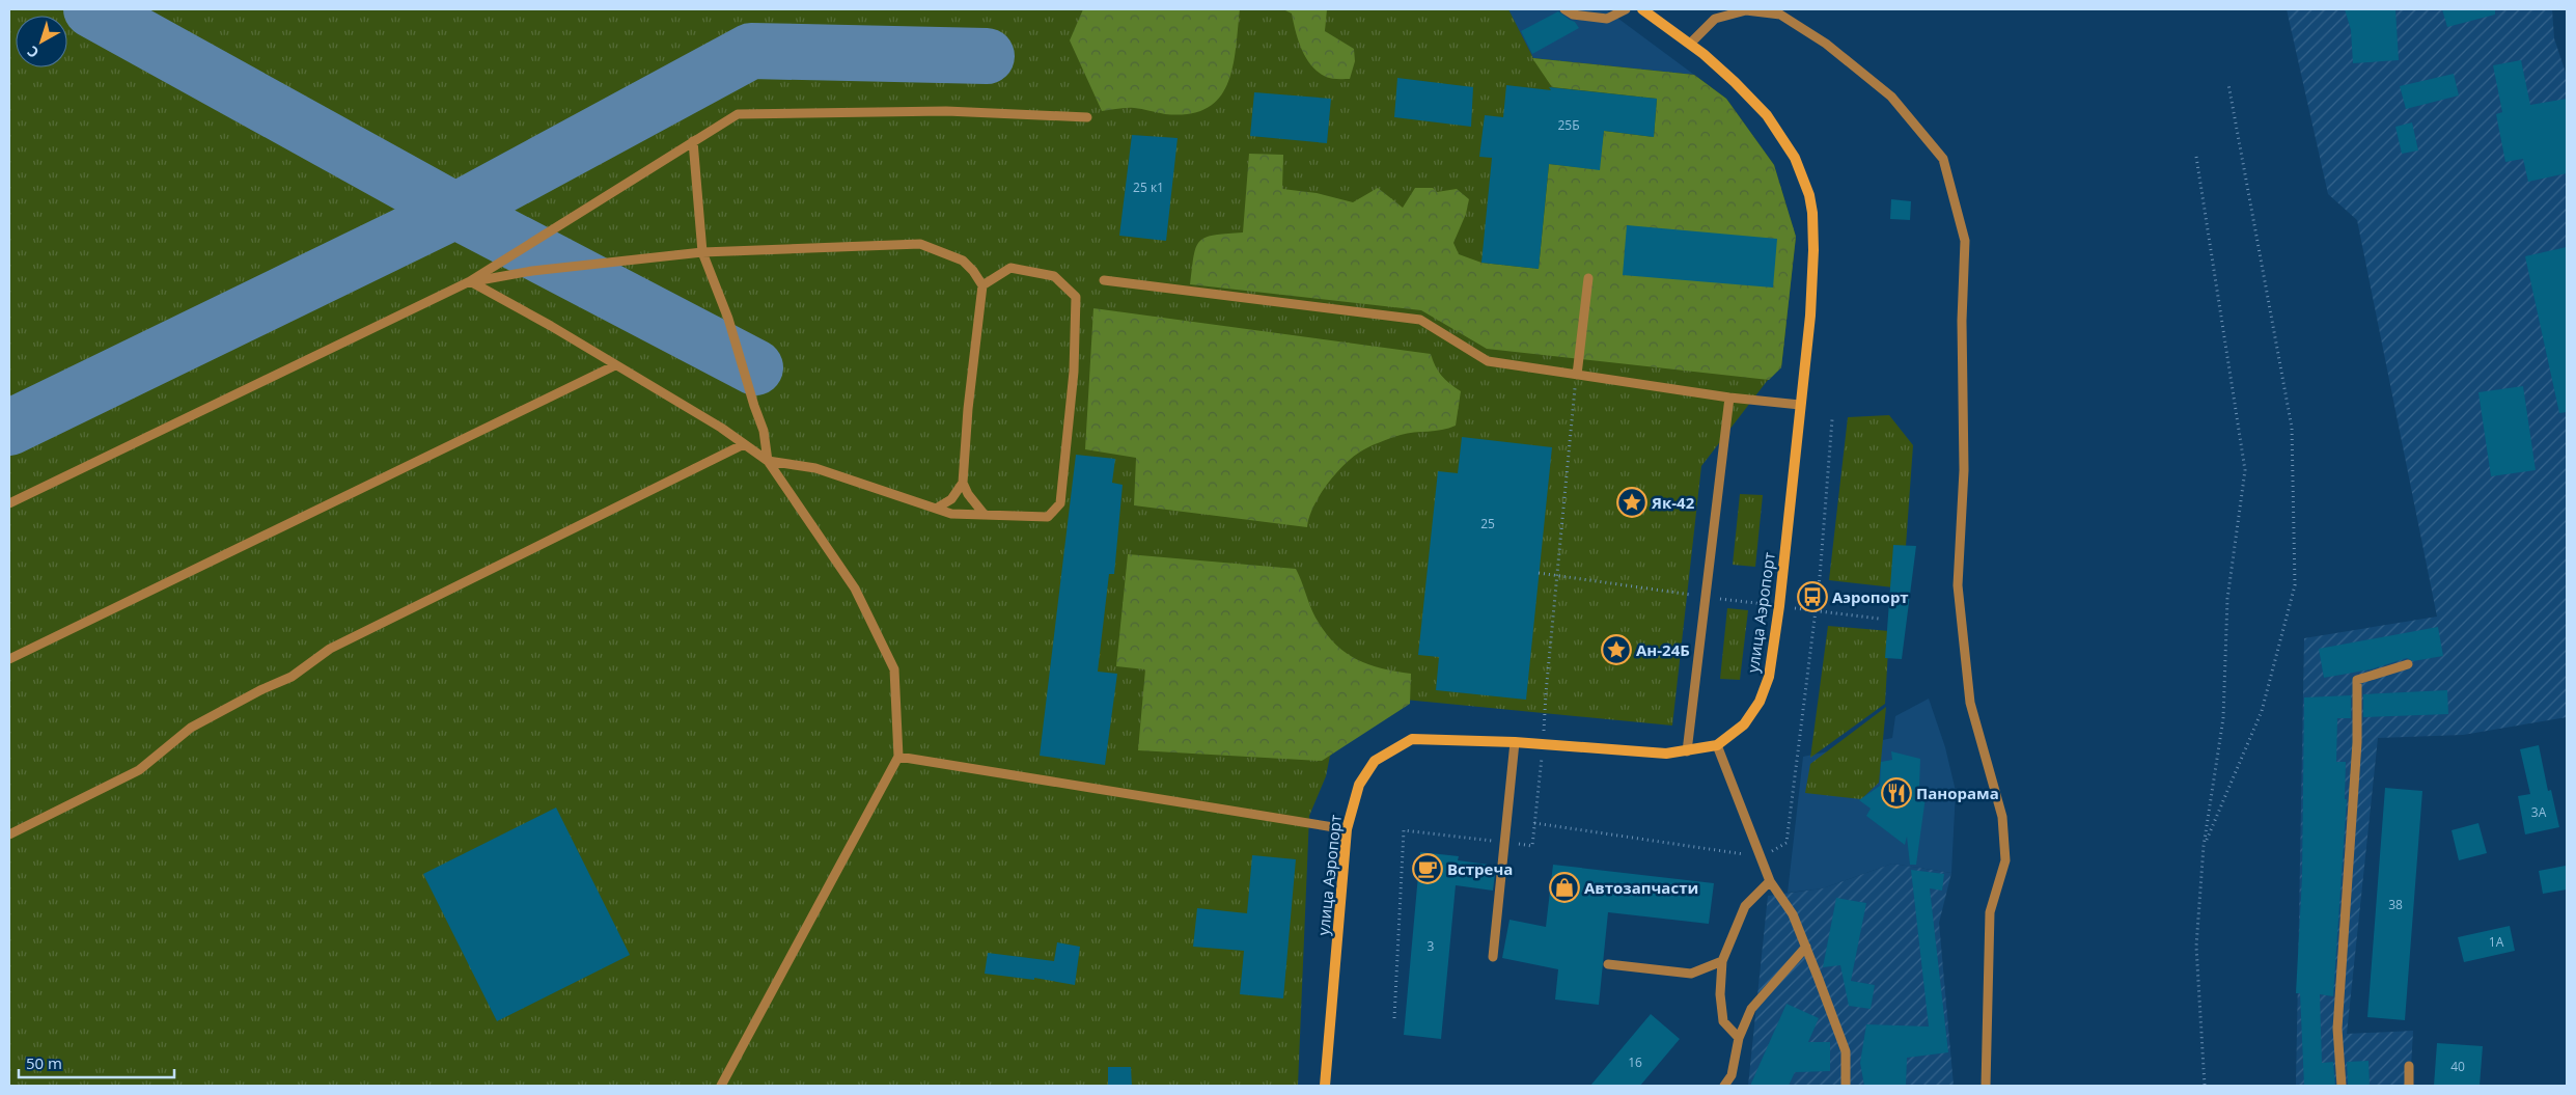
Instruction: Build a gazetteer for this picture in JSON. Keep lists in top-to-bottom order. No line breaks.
{"streets":{"main road":["улица Аэропорт"]},"places":{"place":["Як-42","Ан-24Б"],"bus stop":["Аэропорт"],"restaurant":["Панорама"],"cafe":["Встреча"],"shop":["Автозапчасти"]},"house_numbers":["25Б","25 к1","25","3А","38","1А","3","16","40"],"scale_bar":"50 m","north":"bottom left"}
